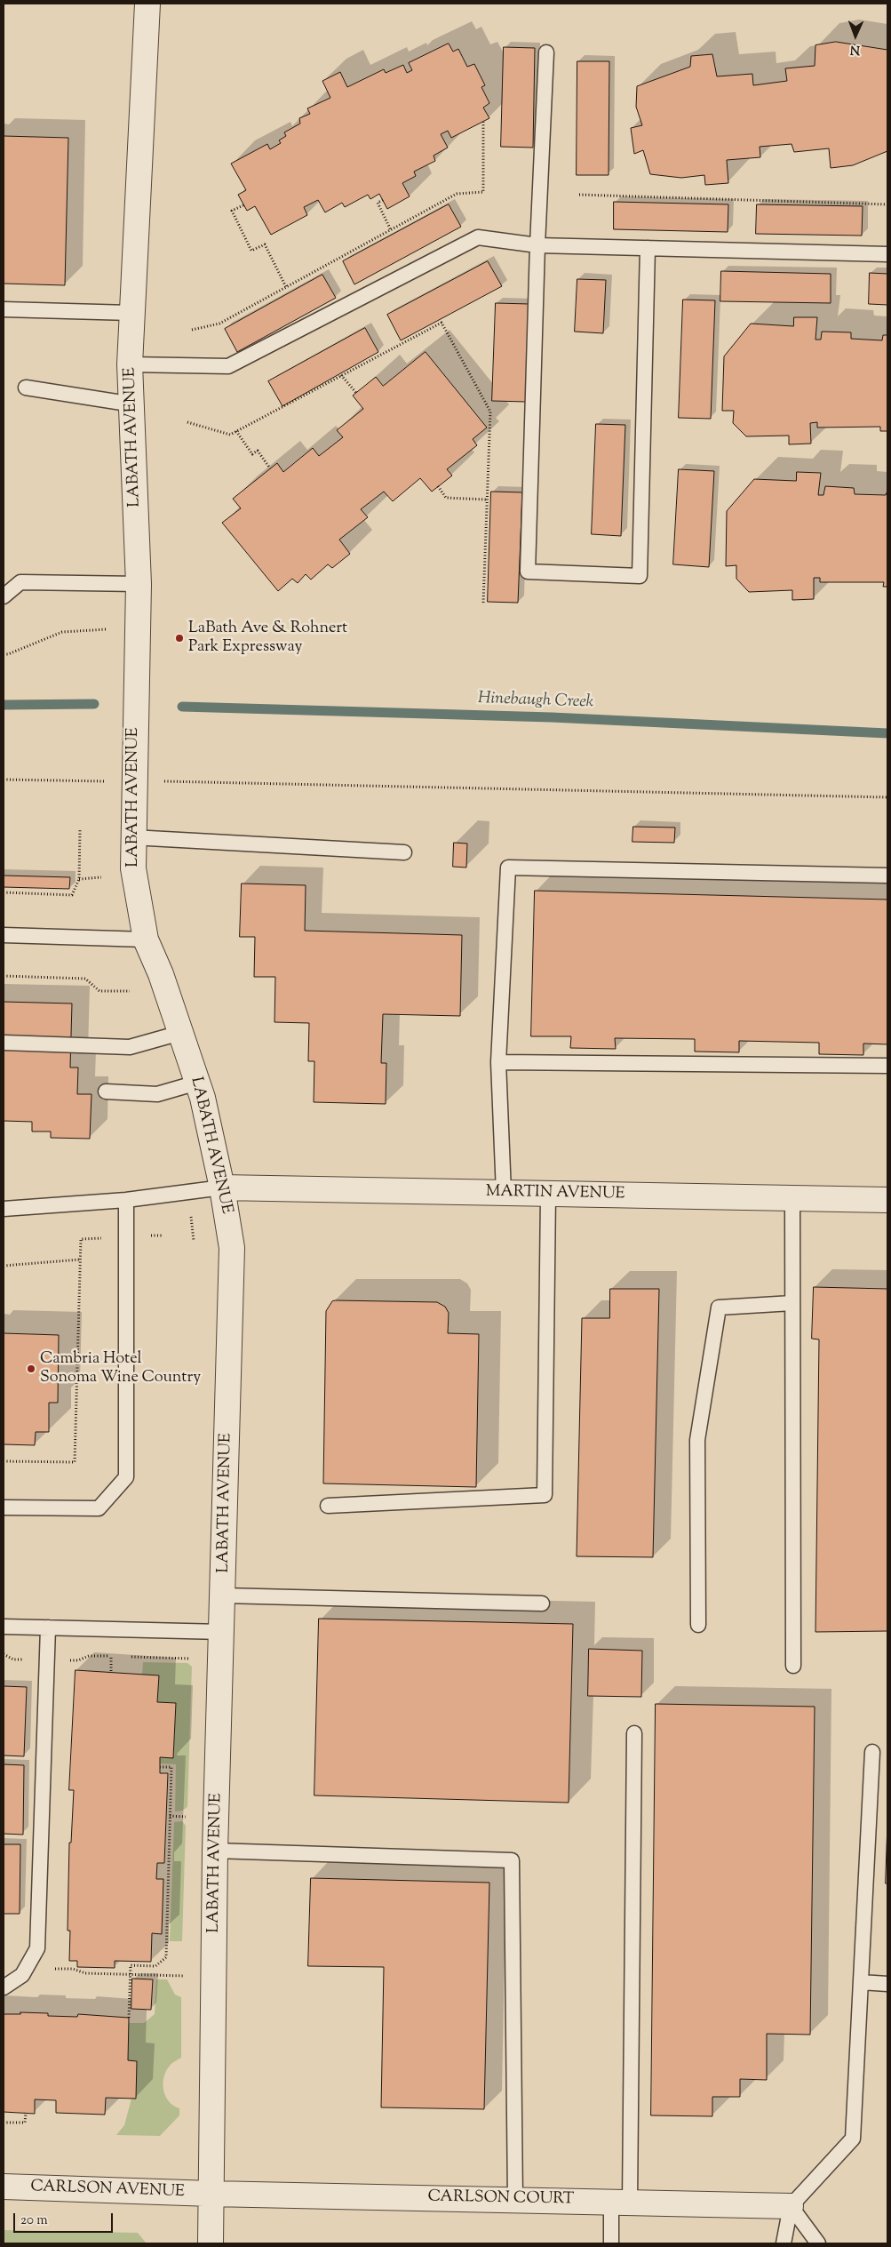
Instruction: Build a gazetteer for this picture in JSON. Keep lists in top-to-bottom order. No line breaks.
{"streets":{"street":["LABATH AVENUE","MARTIN AVENUE","CARLSON AVENUE","CARLSON COURT"]},"crossings":[["LABATH AVENUE","MARTIN AVENUE"],["LABATH AVENUE","CARLSON AVENUE"],["LABATH AVENUE","CARLSON COURT"],["CARLSON AVENUE","CARLSON COURT"]],"water":["Hinebaugh Creek"],"places":["LaBath Ave & Rohnert Park Expressway","Cambria Hotel Sonoma Wine Country"],"scale_bar":"20 m","north":"bottom"}
